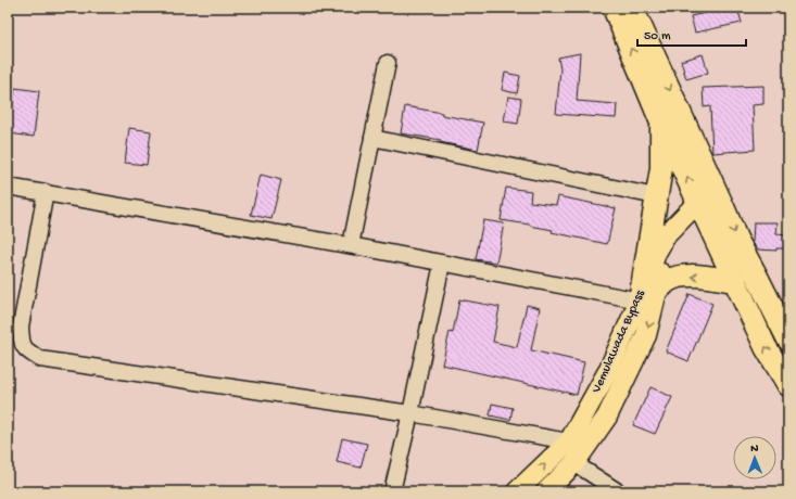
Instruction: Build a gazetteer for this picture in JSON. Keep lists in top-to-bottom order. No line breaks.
{"streets":{"main road":["Vemulawada Bypass"]},"scale_bar":"50 m","north":"top"}
